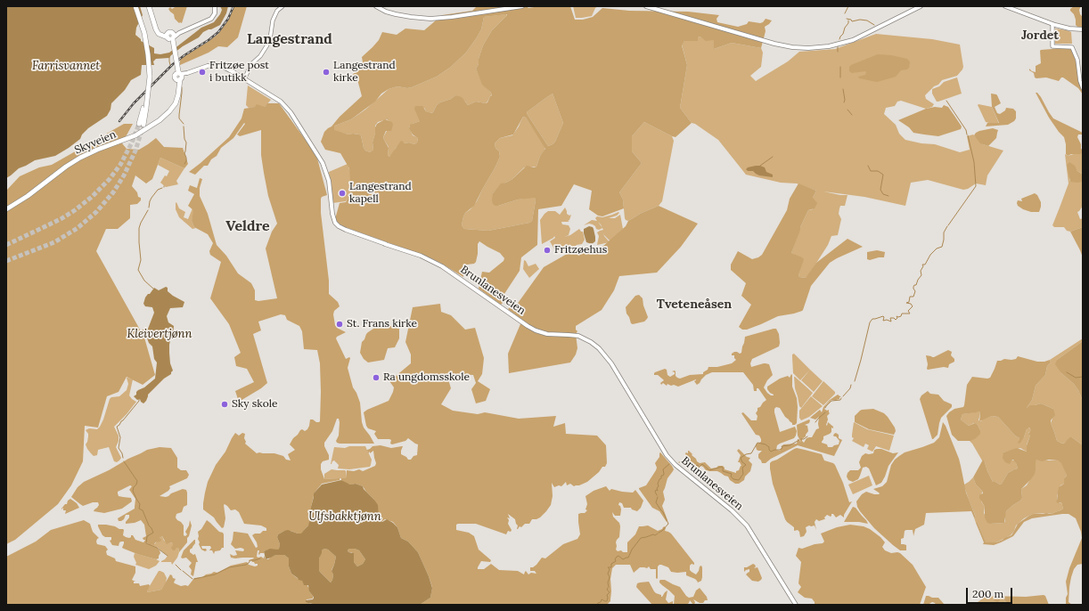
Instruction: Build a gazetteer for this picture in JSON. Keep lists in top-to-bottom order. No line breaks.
{"streets":{"highway":["Skyveien"],"main road":["Brunlanesveien"]},"crossings":[["Skyveien","Brunlanesveien"]],"districts":["Jordet","Langestrand","Veldre","Tveteneåsen"],"water":["Farrisvannet","Kleivertjønn","Ulfsbakktjønn"],"places":["Fritzøe post i butikk","Langestrand kirke","Langestrand kapell","Fritzøehus","St. Frans kirke","Ra ungdomsskole","Sky skole"],"scale_bar":"200 m"}
